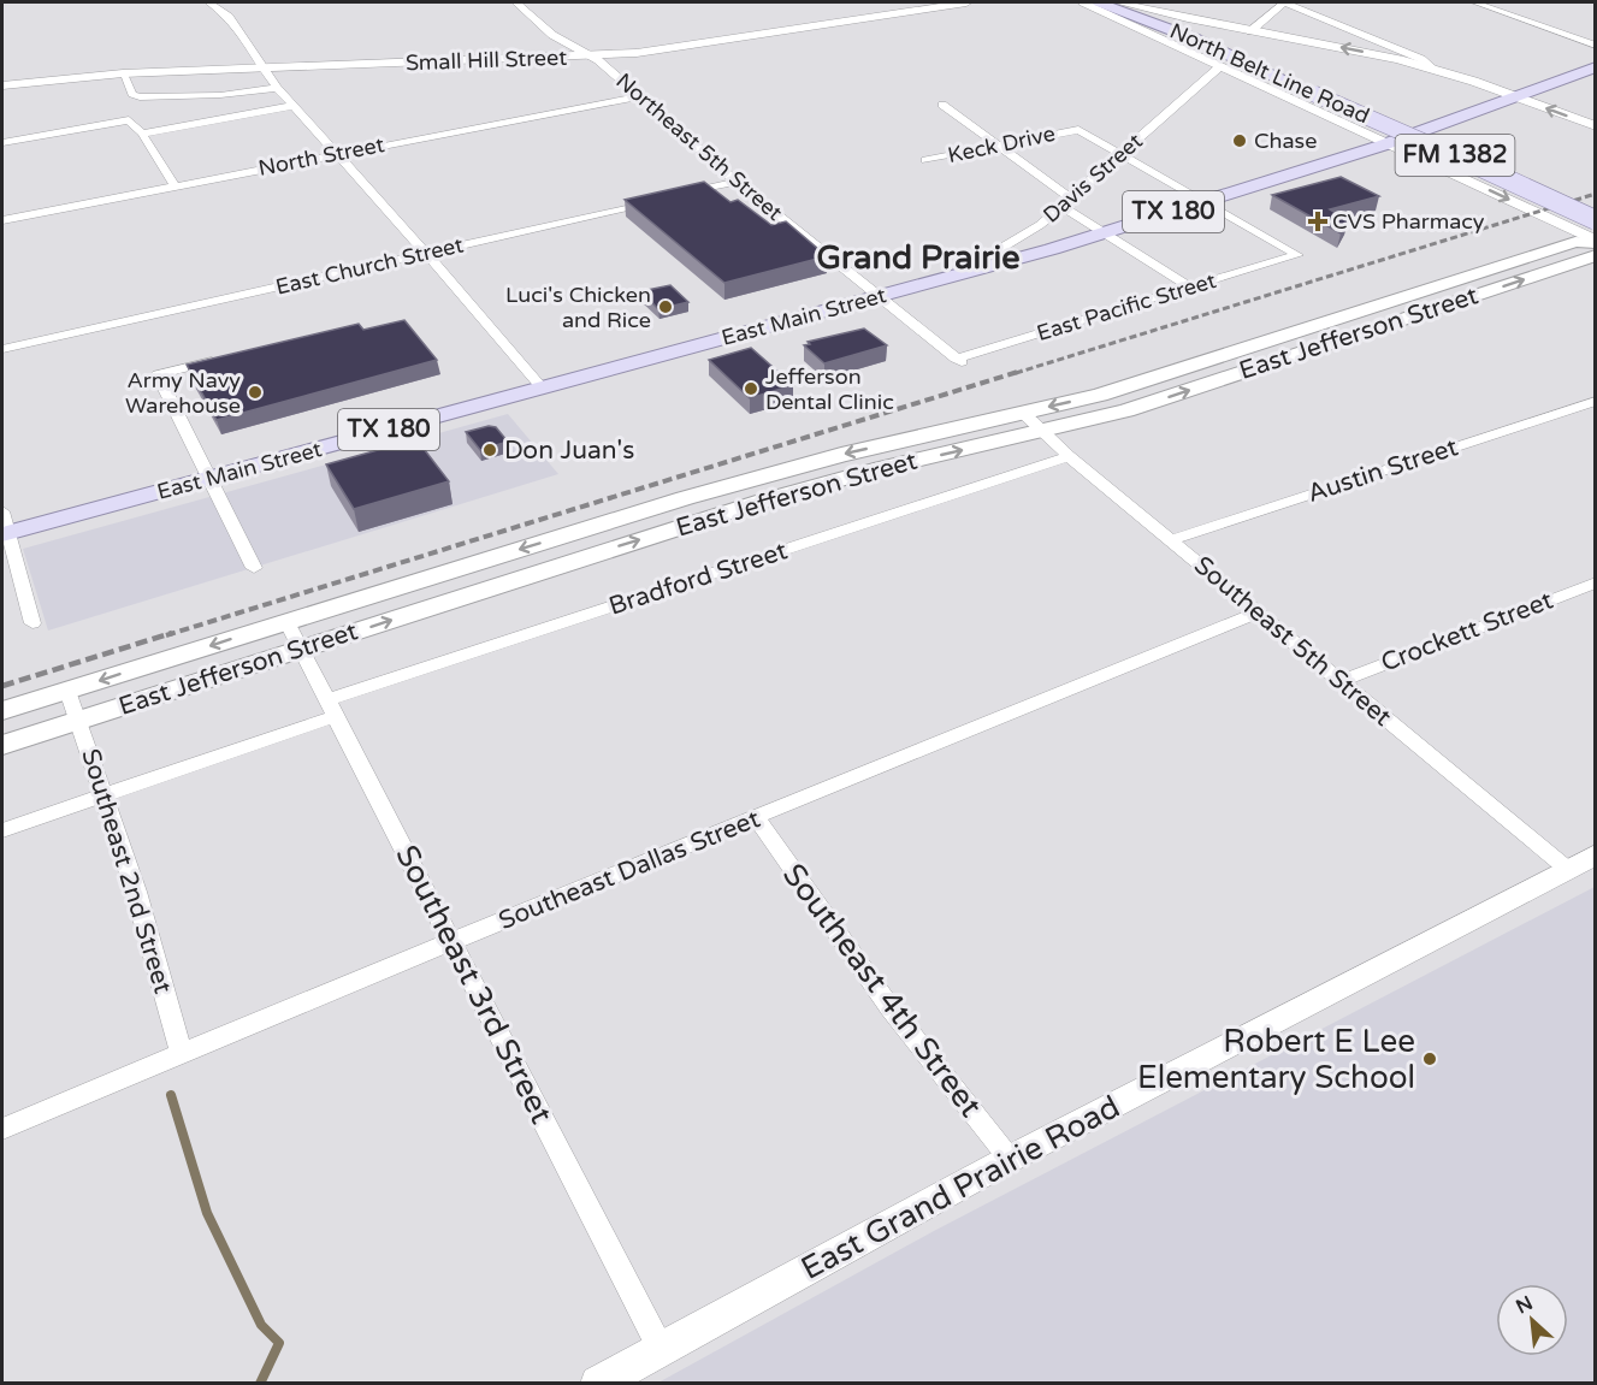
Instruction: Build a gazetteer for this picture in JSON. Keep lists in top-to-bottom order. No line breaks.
{"streets":{"main road":["North Belt Line Road","FM 1382","TX 180","East Main Street","East Jefferson Street"],"street":["Small Hill Street","Keck Drive","Northeast 5th Street","North Street","Davis Street","East Church Street","East Pacific Street","Austin Street","Bradford Street","Crockett Street","Southeast 5th Street","Southeast Dallas Street","Southeast 2nd Street","Southeast 3rd Street","Southeast 4th Street","East Grand Prairie Road"]},"crossings":[["Small Hill Street","Northeast 5th Street"],["North Belt Line Road","FM 1382"],["North Belt Line Road","Davis Street"],["North Belt Line Road","East Main Street"],["Keck Drive","Davis Street"],["Northeast 5th Street","North Street"],["Northeast 5th Street","East Pacific Street"],["Northeast 5th Street","East Main Street"],["FM 1382","East Main Street"],["FM 1382","East Jefferson Street"],["Davis Street","East Main Street"],["East Pacific Street","East Main Street"],["East Jefferson Street","Southeast 5th Street"],["East Jefferson Street","Southeast 2nd Street"],["East Jefferson Street","Southeast 3rd Street"],["Austin Street","Southeast 5th Street"],["Bradford Street","Southeast 5th Street"],["Bradford Street","Southeast 2nd Street"],["Bradford Street","Southeast 3rd Street"],["Crockett Street","Southeast 5th Street"],["Southeast 5th Street","Southeast Dallas Street"],["Southeast 5th Street","East Grand Prairie Road"],["Southeast Dallas Street","Southeast 2nd Street"],["Southeast Dallas Street","Southeast 3rd Street"],["Southeast Dallas Street","Southeast 4th Street"],["Southeast 3rd Street","East Grand Prairie Road"],["Southeast 4th Street","East Grand Prairie Road"]],"districts":["Grand Prairie"],"places":{"other":["Chase","Luci's Chicken and Rice","Jefferson Dental Clinic","Army Navy Warehouse","Don Juan's","Robert E Lee Elementary School"],"health":["CVS Pharmacy"]},"north":"top left"}
